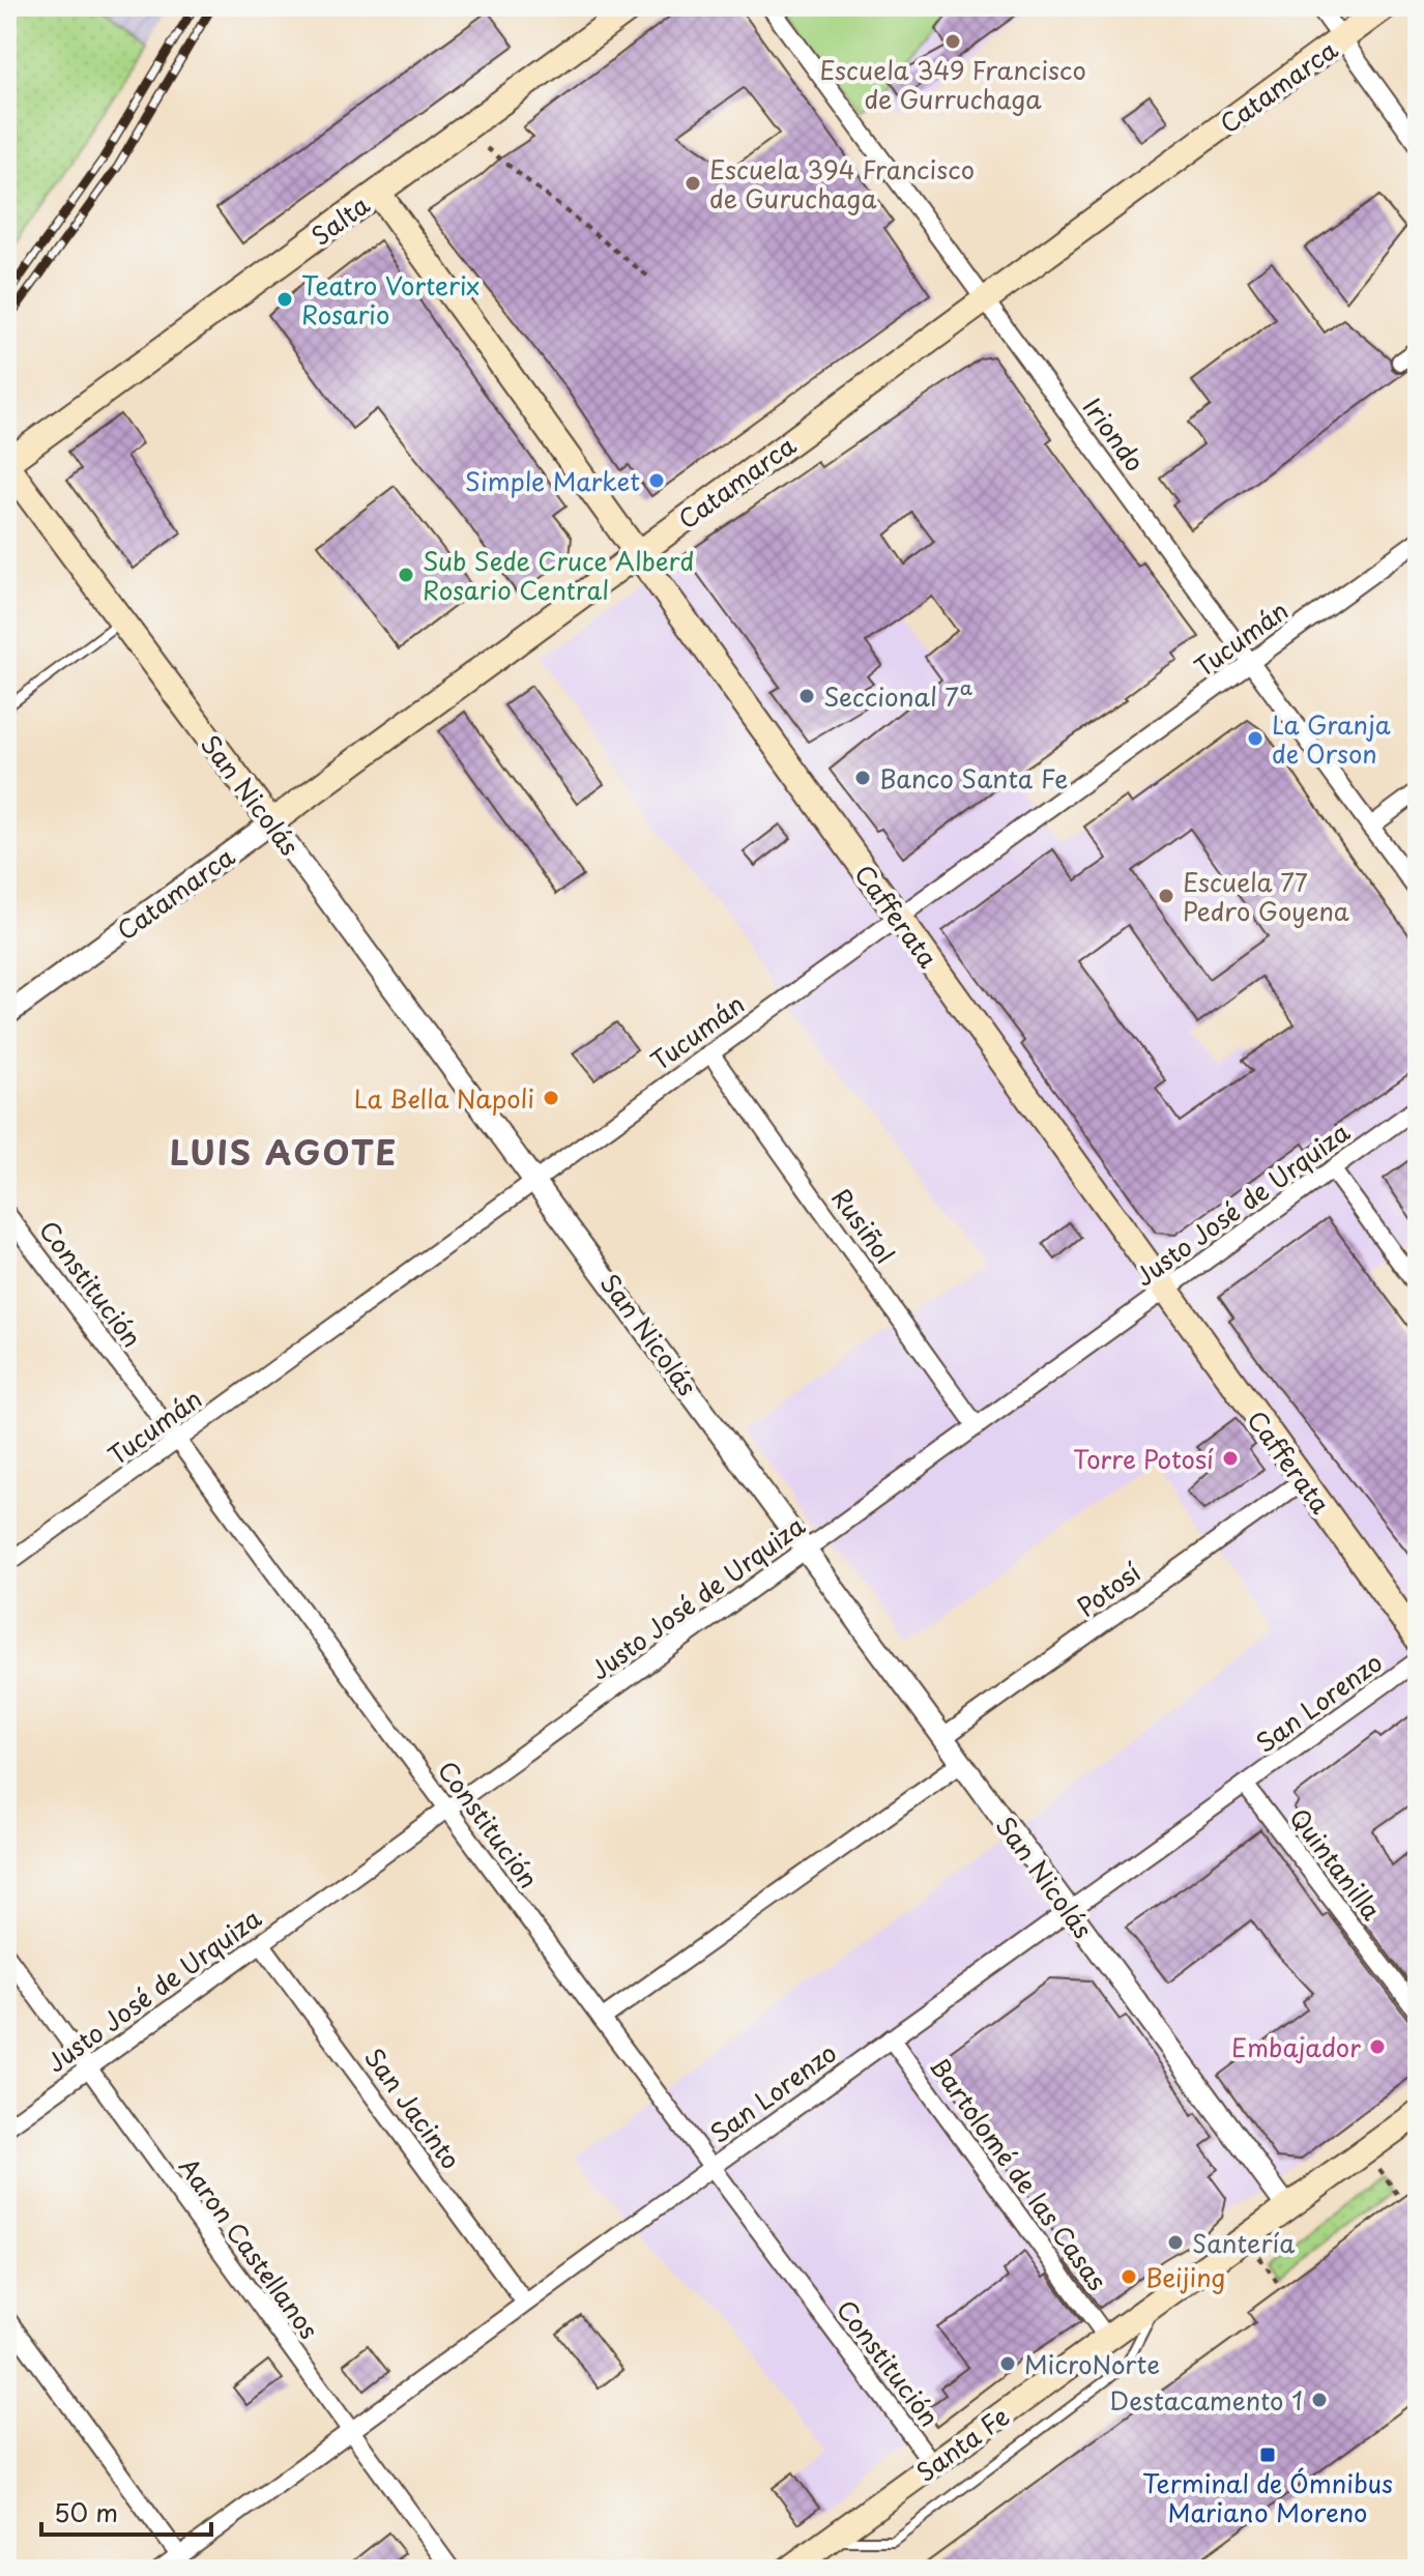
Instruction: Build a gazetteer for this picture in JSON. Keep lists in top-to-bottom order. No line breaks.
{"streets":{"main road":["Catamarca","Salta","San Nicolás","Cafferata","Santa Fe"],"street":["Iriondo","Tucumán","Justo José de Urquiza","Rusiñol","Constitución","Potosí","San Lorenzo","Quintanilla","San Jacinto","Bartolomé de las Casas","Aaron Castellanos"]},"crossings":[["Catamarca","Iriondo"],["Catamarca","San Nicolás"],["Catamarca","Cafferata"],["Salta","San Nicolás"],["Salta","Cafferata"],["Iriondo","Tucumán"],["Tucumán","San Nicolás"],["Tucumán","Cafferata"],["Tucumán","Rusiñol"],["Tucumán","Constitución"],["San Nicolás","Justo José de Urquiza"],["San Nicolás","Potosí"],["San Nicolás","San Lorenzo"],["San Nicolás","Santa Fe"],["Cafferata","Justo José de Urquiza"],["Cafferata","Potosí"],["Justo José de Urquiza","Rusiñol"],["Justo José de Urquiza","Constitución"],["Justo José de Urquiza","San Jacinto"],["Justo José de Urquiza","Aaron Castellanos"],["Constitución","San Lorenzo"],["Constitución","Santa Fe"],["San Lorenzo","Quintanilla"],["San Lorenzo","San Jacinto"],["San Lorenzo","Bartolomé de las Casas"],["San Lorenzo","Aaron Castellanos"],["Bartolomé de las Casas","Santa Fe"]],"districts":["LUIS AGOTE"],"places":{"other":["Escuela 349 Francisco de Gurruchaga","Escuela 394 Francisco de Guruchaga","Teatro Vorterix Rosario","Simple Market","Sub Sede Cruce Alberd Rosario Central","Seccional 7ª","La Granja de Orson","Banco Santa Fe","Escuela 77 Pedro Goyena","La Bella Napoli","Torre Potosí","Embajador","Santería","Beijing","MicroNorte","Destacamento 1"],"transit":["Terminal de Ómnibus Mariano Moreno"]},"scale_bar":"50 m"}
